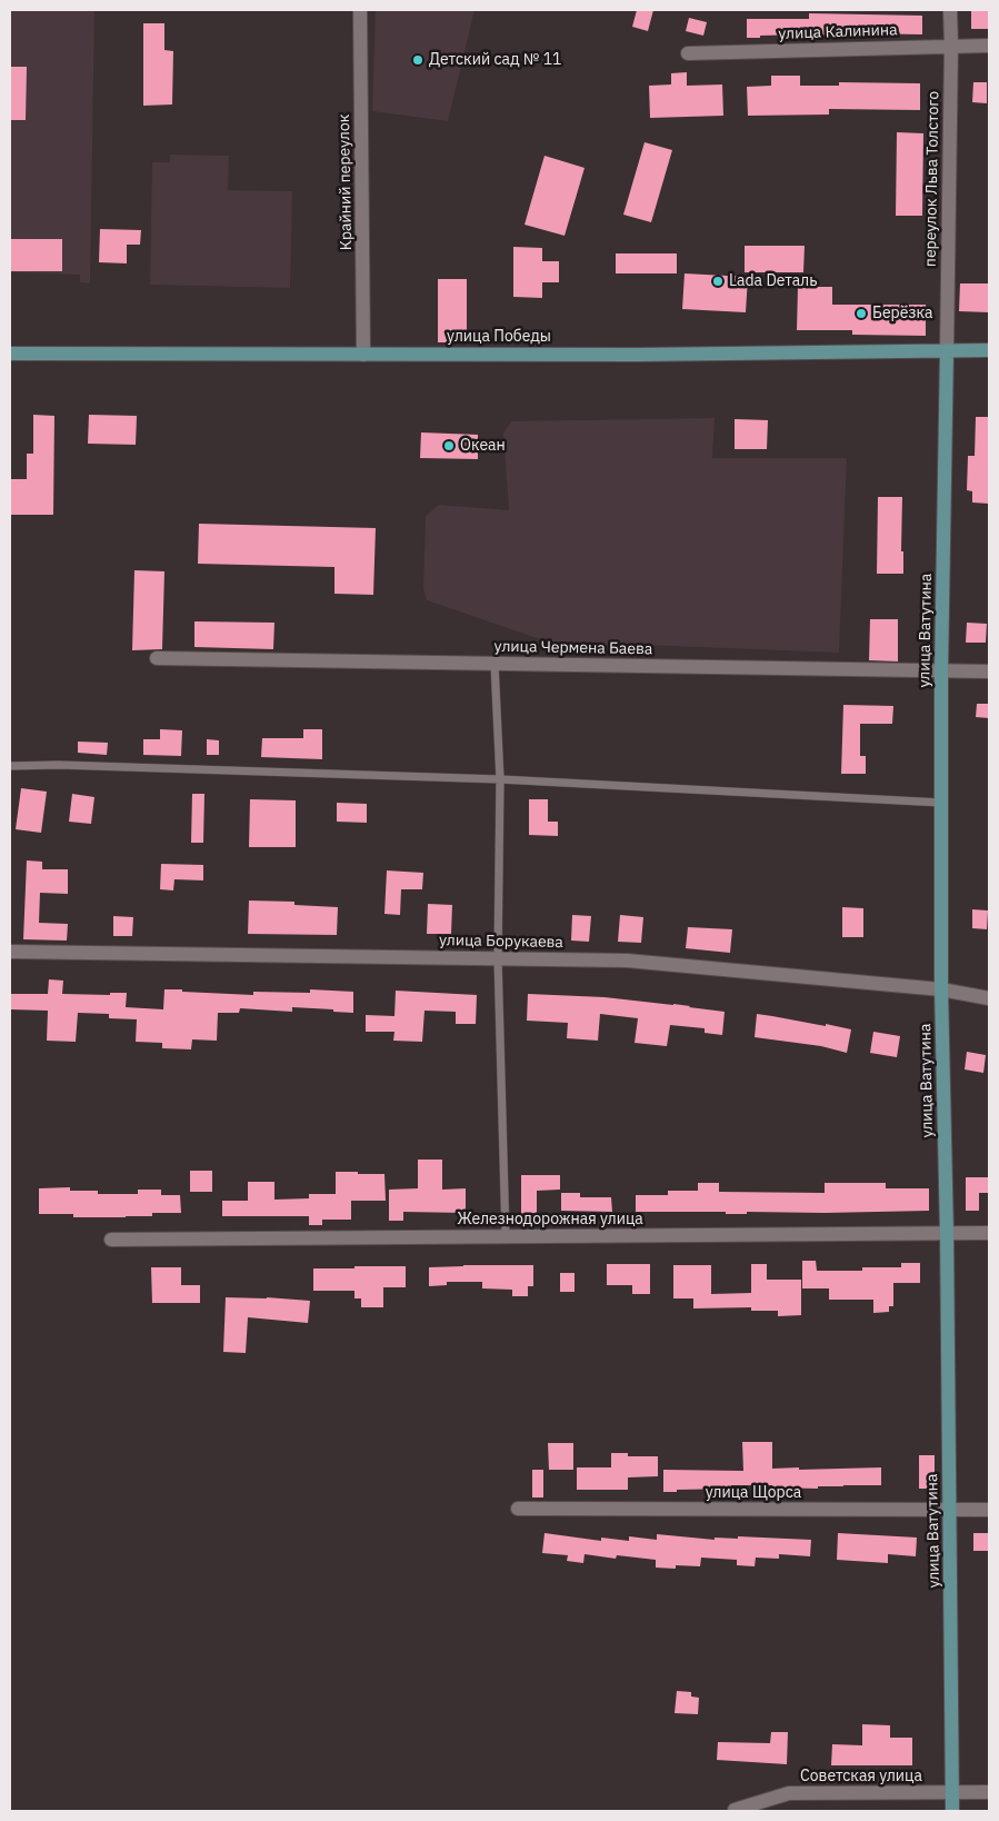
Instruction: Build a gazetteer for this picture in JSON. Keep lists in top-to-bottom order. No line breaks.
{"streets":{"street":["улица Калинина","переулок Льва Толстого","Крайний переулок","улица Победы","улица Ватутина","улица Чермена Баева","улица Борукаева","Железнодорожная улица","улица Щорса","Советская улица"]},"crossings":[["улица Калинина","переулок Льва Толстого"],["переулок Льва Толстого","улица Победы"],["переулок Льва Толстого","улица Ватутина"],["Крайний переулок","улица Победы"],["улица Победы","улица Ватутина"],["улица Ватутина","улица Чермена Баева"],["улица Ватутина","улица Борукаева"],["улица Ватутина","Железнодорожная улица"],["улица Ватутина","улица Щорса"],["улица Ватутина","Советская улица"]],"places":["Детский сад № 11","Lada Dеталь","Берёзка","Океан"]}
